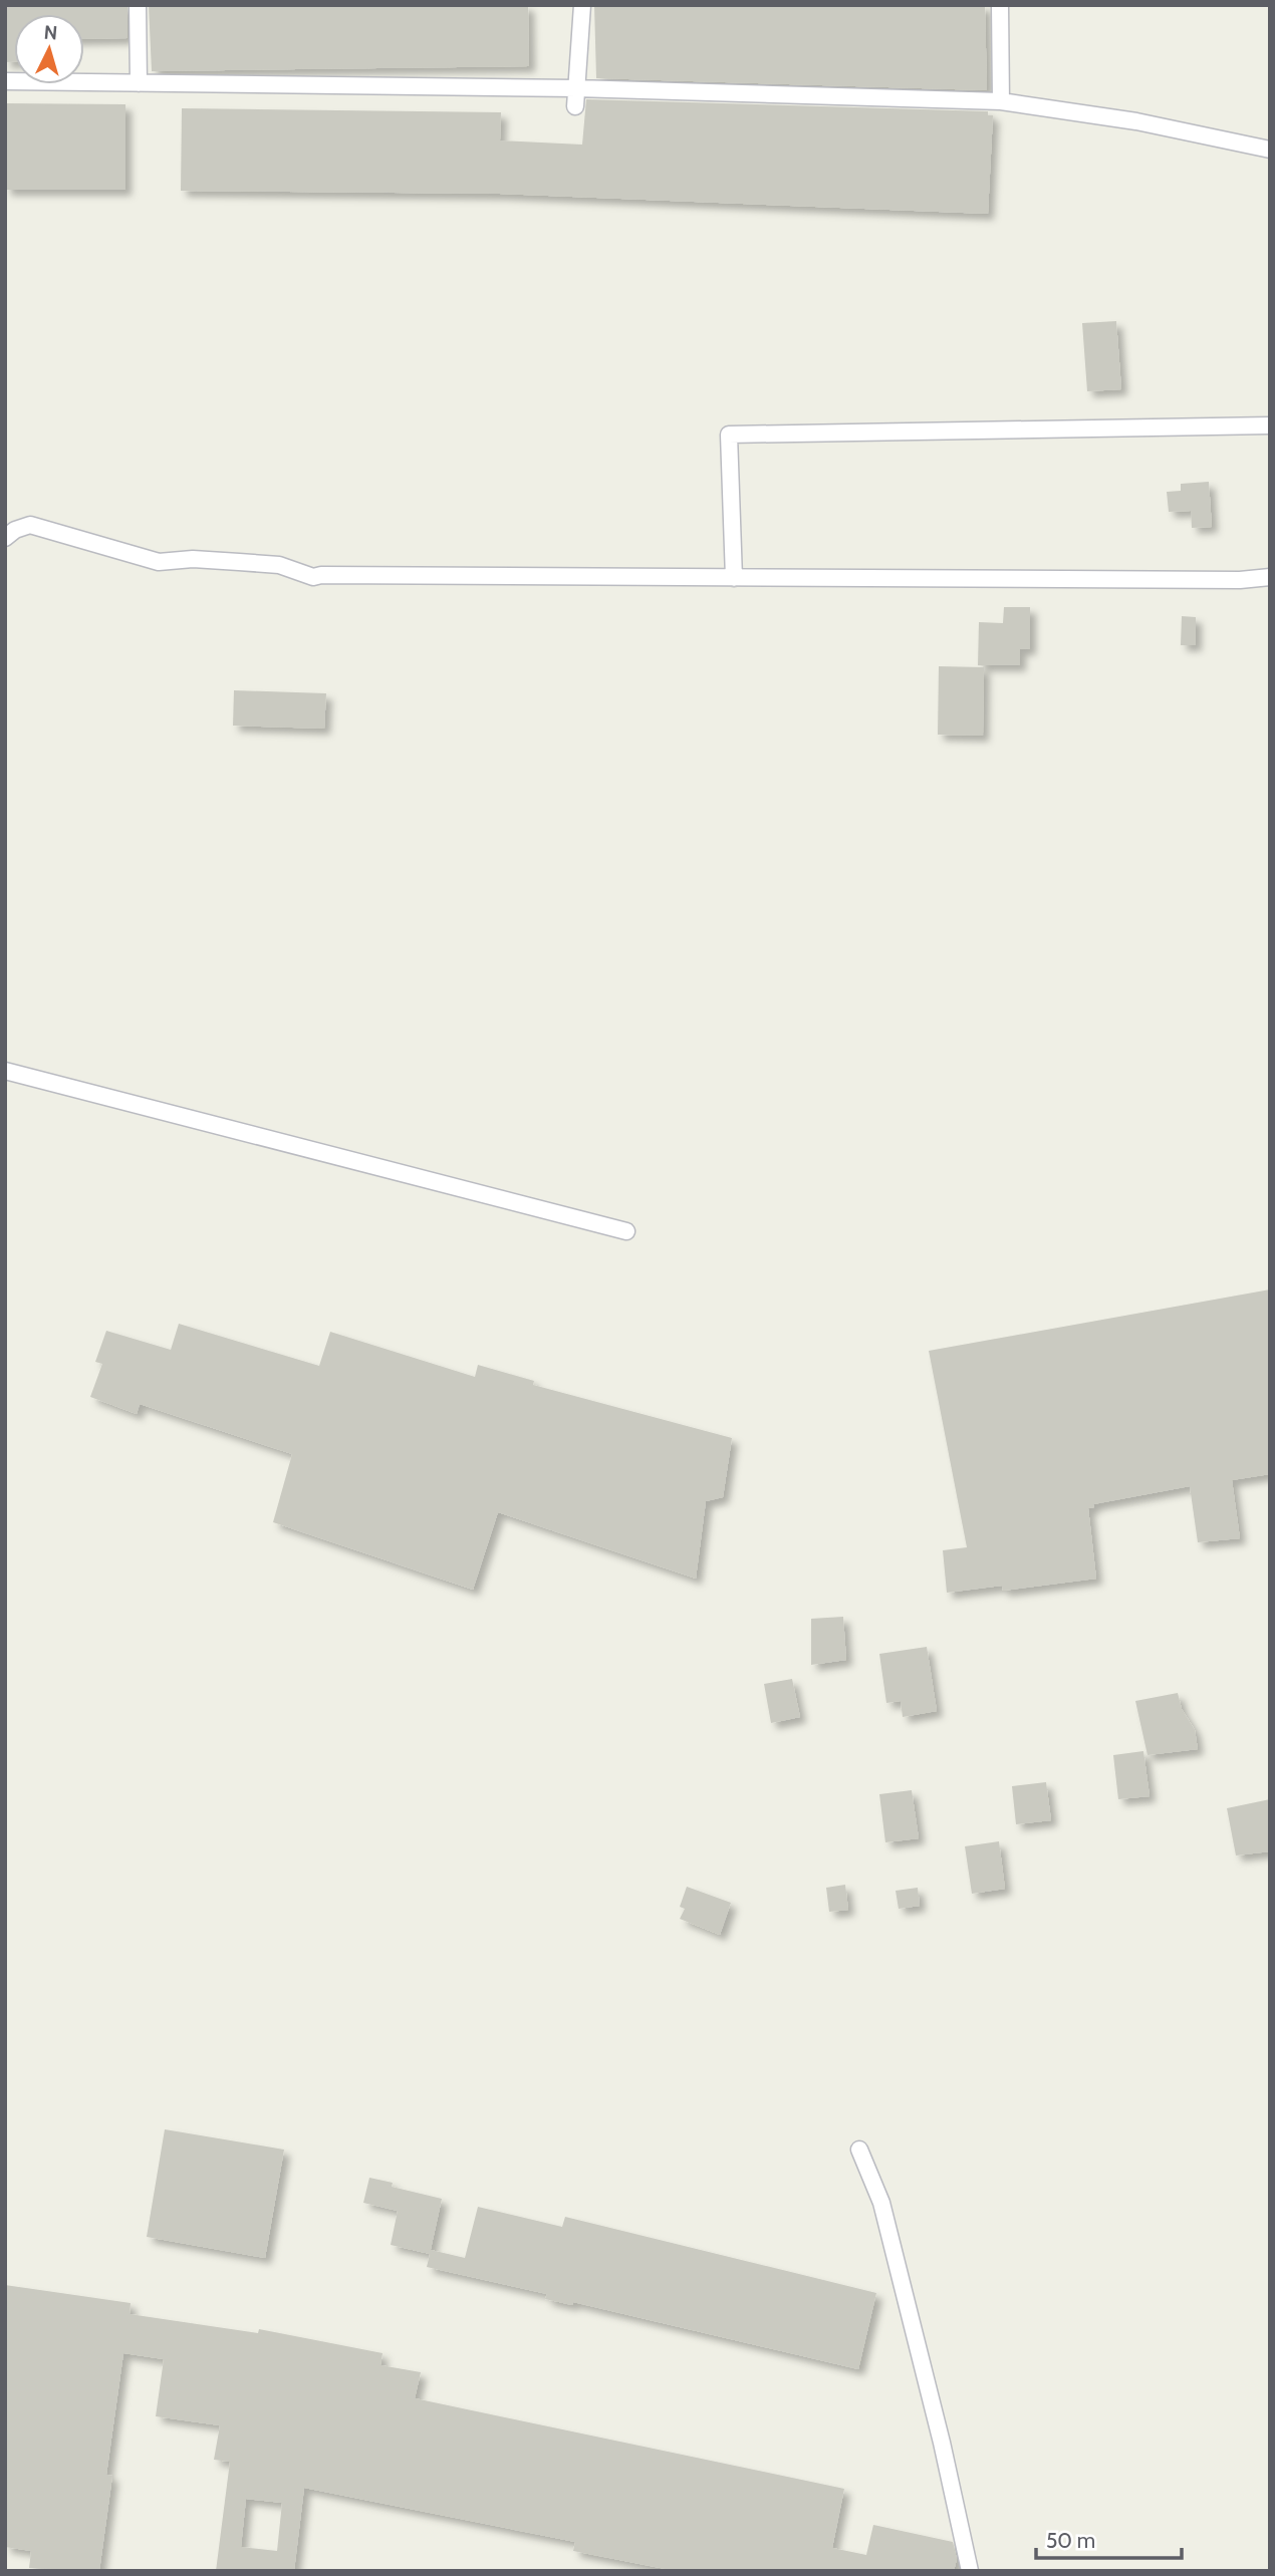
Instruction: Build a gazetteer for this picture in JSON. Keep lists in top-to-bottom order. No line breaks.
{"scale_bar":"50 m","north":"top"}
